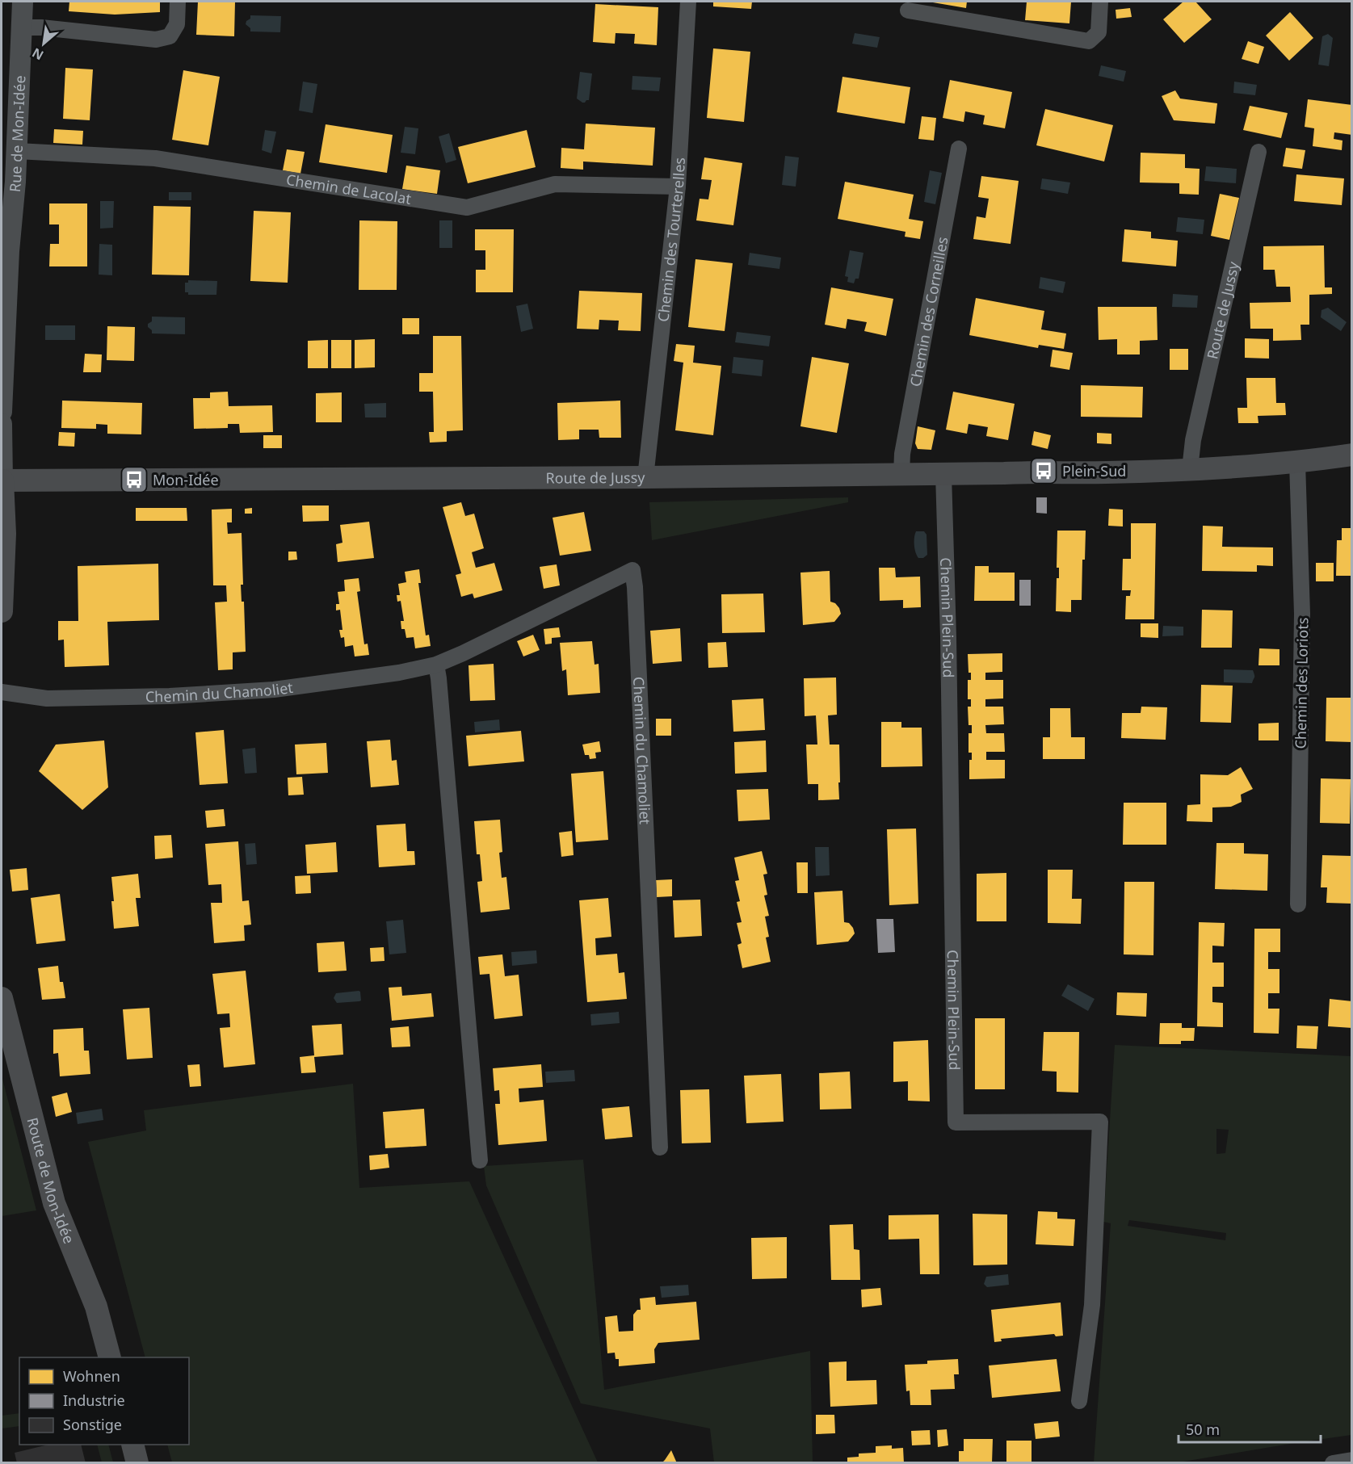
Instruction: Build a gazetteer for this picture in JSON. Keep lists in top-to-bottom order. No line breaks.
{"streets":{"main road":["Route de Jussy","Route de Mon-Idée"],"street":["Rue de Mon-Idée","Chemin de Lacolat","Chemin des Tourterelles","Chemin des Corneilles","Chemin Plein-Sud","Chemin des Loriots","Chemin du Chamoliet"]},"crossings":[["Rue de Mon-Idée","Chemin de Lacolat"],["Chemin de Lacolat","Chemin des Tourterelles"],["Chemin des Tourterelles","Route de Jussy"],["Route de Jussy","Chemin des Corneilles"],["Route de Jussy","Chemin Plein-Sud"],["Route de Jussy","Chemin des Loriots"]],"places":{"bus stop":["Plein-Sud","Mon-Idée"]},"legend":["Wohnen","Industrie","Sonstige"],"scale_bar":"50 m","north":"bottom left"}
